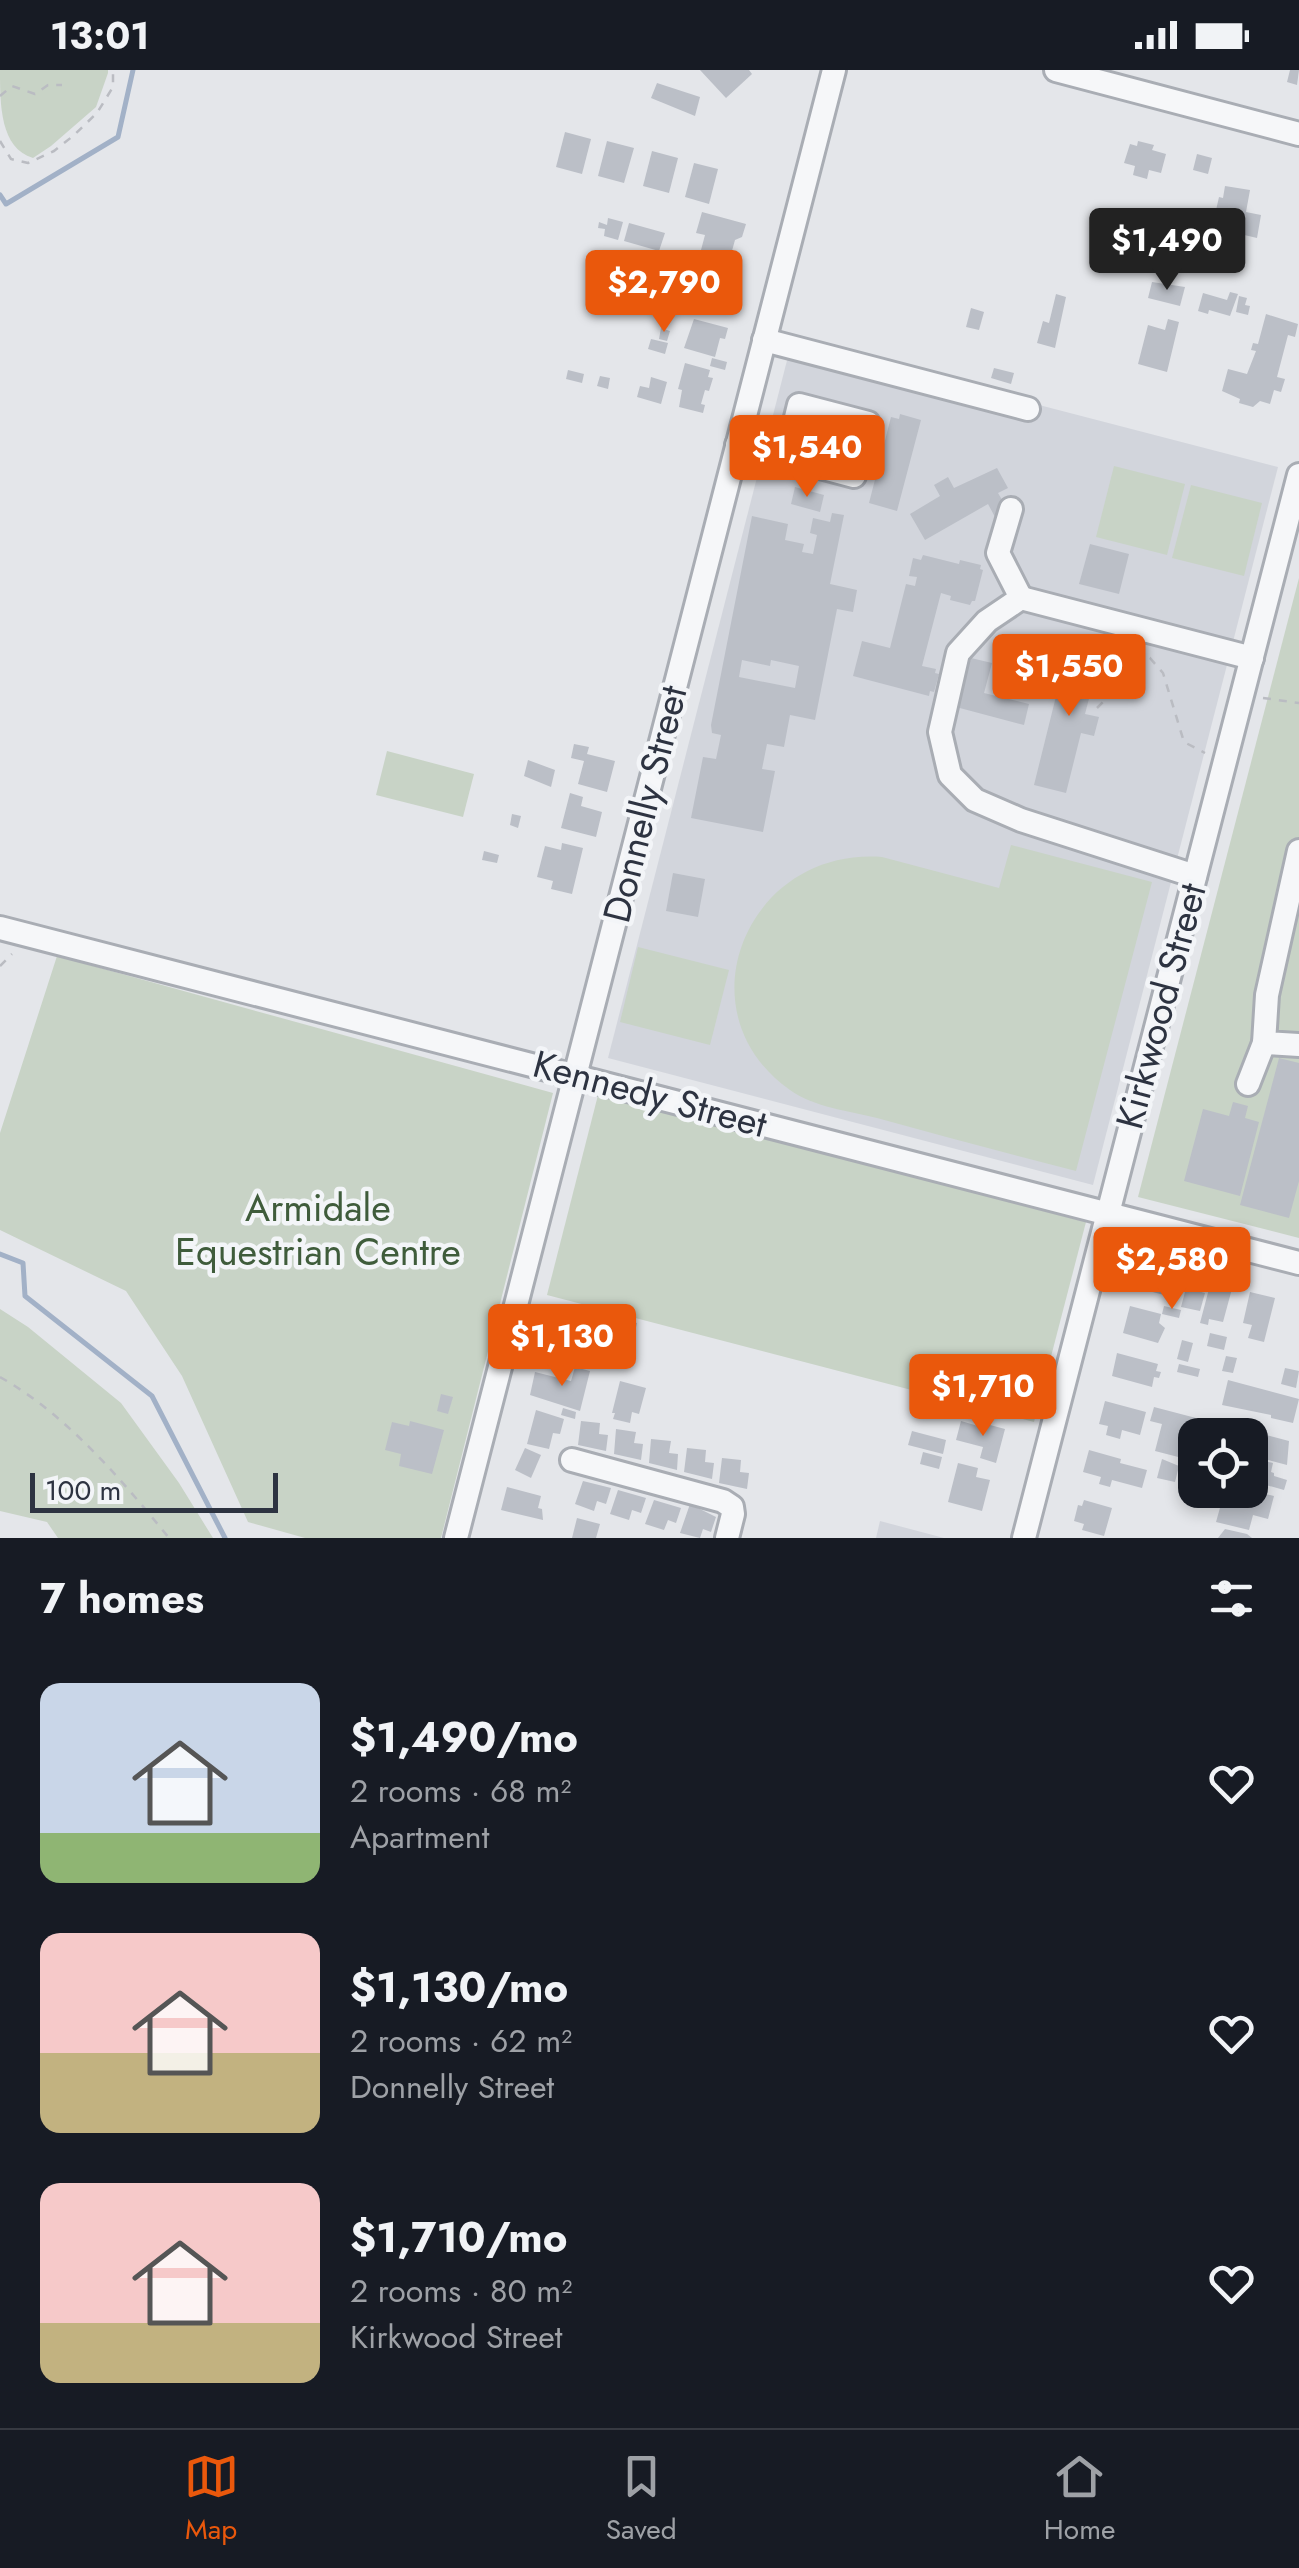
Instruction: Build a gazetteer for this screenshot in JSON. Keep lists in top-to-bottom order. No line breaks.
{"streets":{"street":["Donnelly Street","Kirkwood Street","Kennedy Street"]},"crossings":[["Donnelly Street","Kennedy Street"],["Kirkwood Street","Kennedy Street"]],"parks":["Armidale Equestrian Centre"],"scale_bar":"100 m","page":{"status":"13:01","price":["$1,490","$2,790","$1,540","$1,550","$2,580","$1,130","$1,710"],"scale":"100 m","heading":"7 homes","list":[{"name":"$1,490/mo","note":"2 rooms · 68 m² · Apartment"},{"name":"$1,130/mo","note":"2 rooms · 62 m² · Donnelly Street"},{"name":"$1,710/mo","note":"2 rooms · 80 m² · Kirkwood Street"}],"tabs":["Map","Saved","Home"]}}
